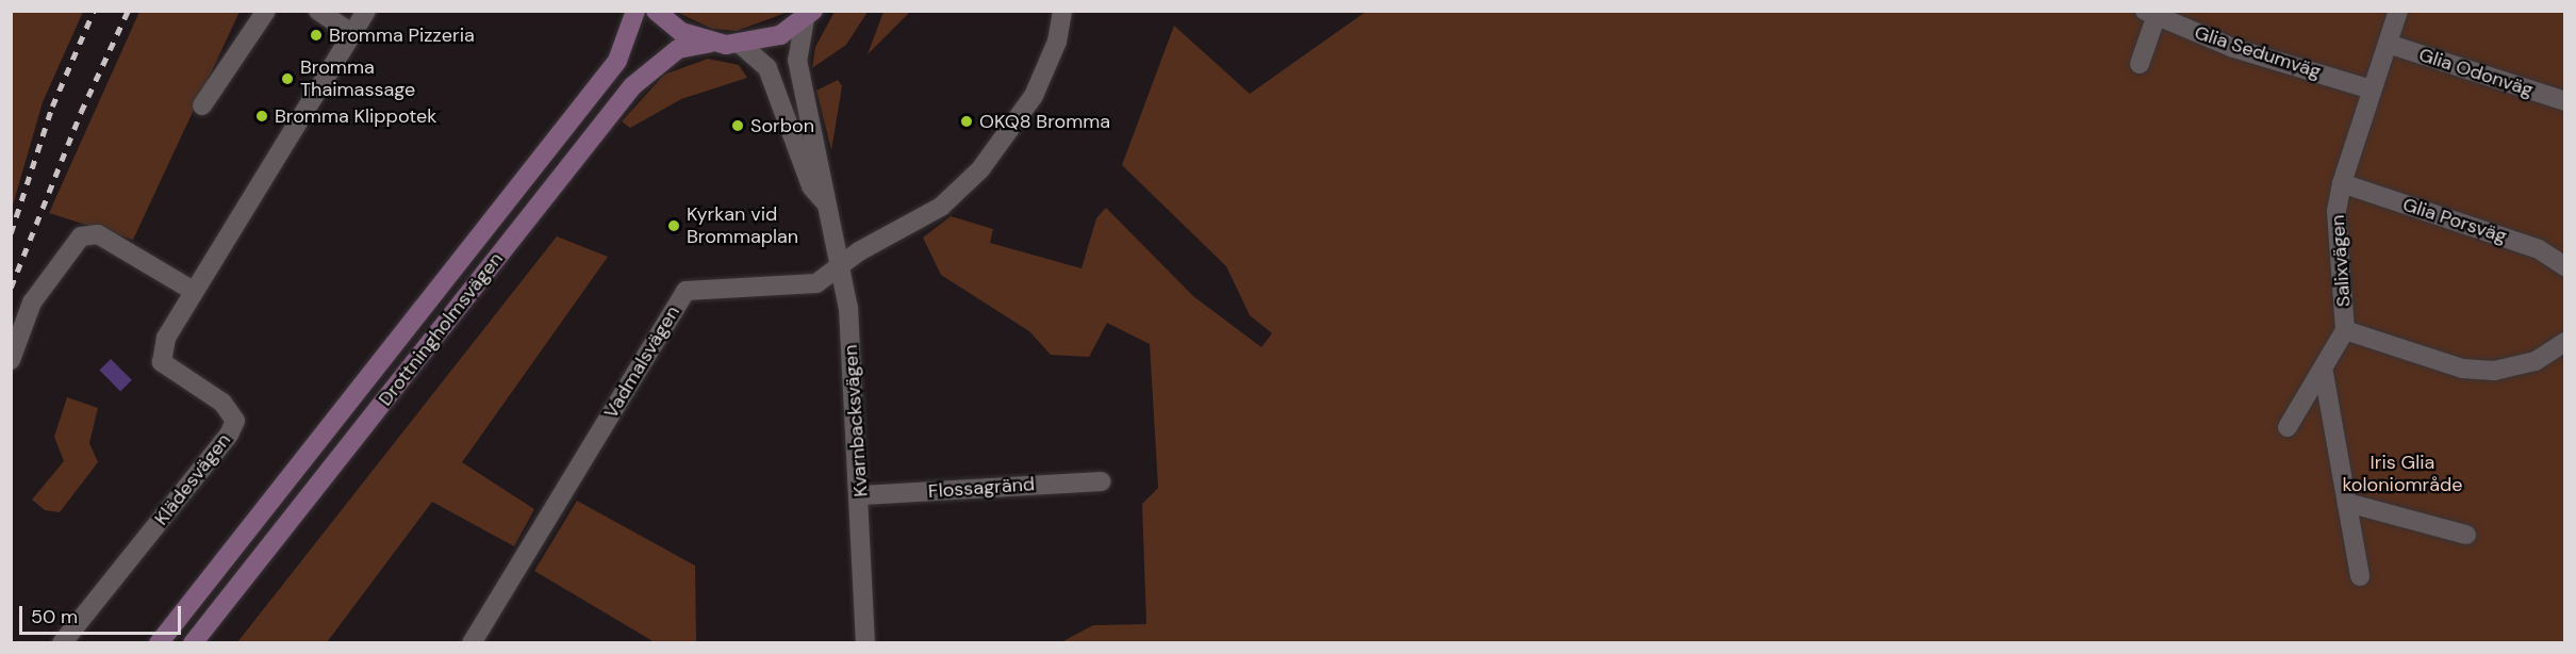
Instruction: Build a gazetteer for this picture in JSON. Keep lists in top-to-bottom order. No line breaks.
{"streets":{"main road":["Drottningholmsvägen"],"street":["Glia Sedumväg","Glia Odonväg","Glia Porsväg","Salixvägen","Vadmalsvägen","Kvarnbacksvägen","Klädesvägen","Flossagränd"]},"crossings":[["Glia Sedumväg","Salixvägen"],["Glia Odonväg","Salixvägen"],["Glia Porsväg","Salixvägen"],["Vadmalsvägen","Kvarnbacksvägen"],["Kvarnbacksvägen","Flossagränd"]],"parks":["Iris Glia koloniområde"],"places":["Bromma Pizzeria","Bromma Thaimassage","Bromma Klippotek","OKQ8 Bromma","Sorbon","Kyrkan vid Brommaplan"],"scale_bar":"50 m"}
